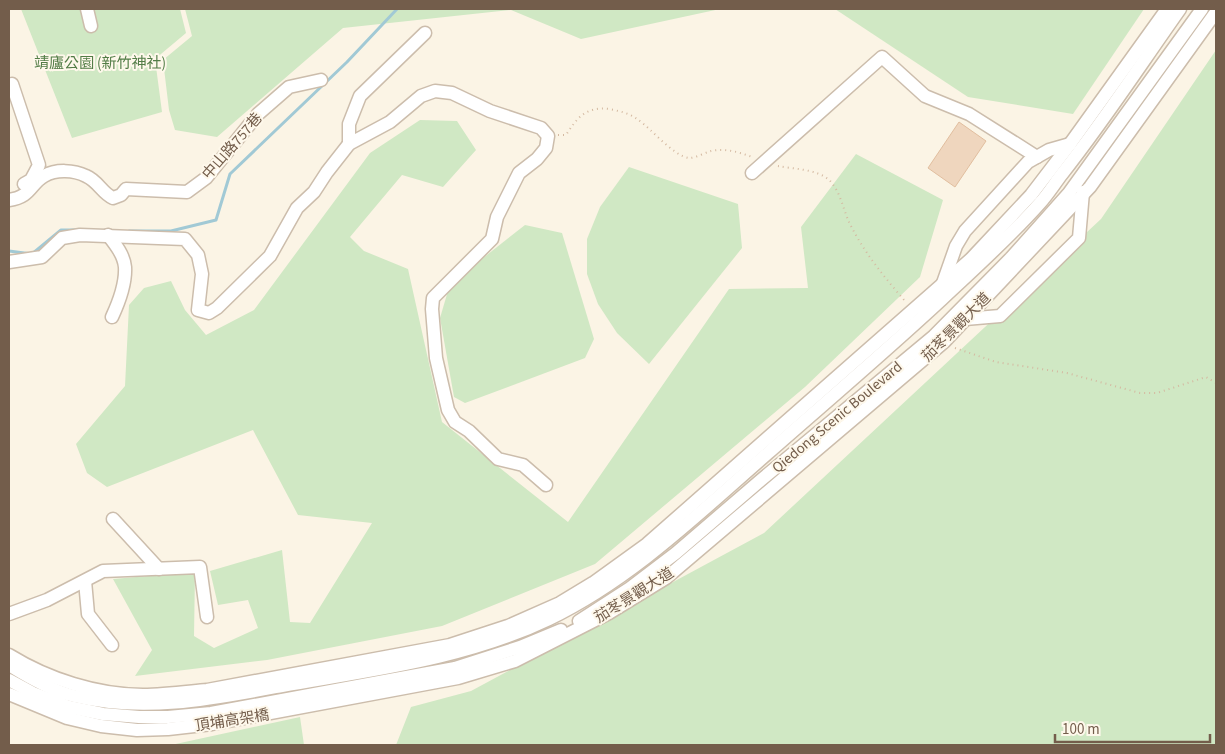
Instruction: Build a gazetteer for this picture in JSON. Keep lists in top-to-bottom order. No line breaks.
{"streets":{"street":["中山路757巷","茄苳景觀大道","Qiedong Scenic Boulevard","頂埔高架橋"]},"crossings":[["茄苳景觀大道","Qiedong Scenic Boulevard"],["Qiedong Scenic Boulevard","頂埔高架橋"]],"parks":["靖廬公園 (新竹神社)"],"scale_bar":"100 m"}
